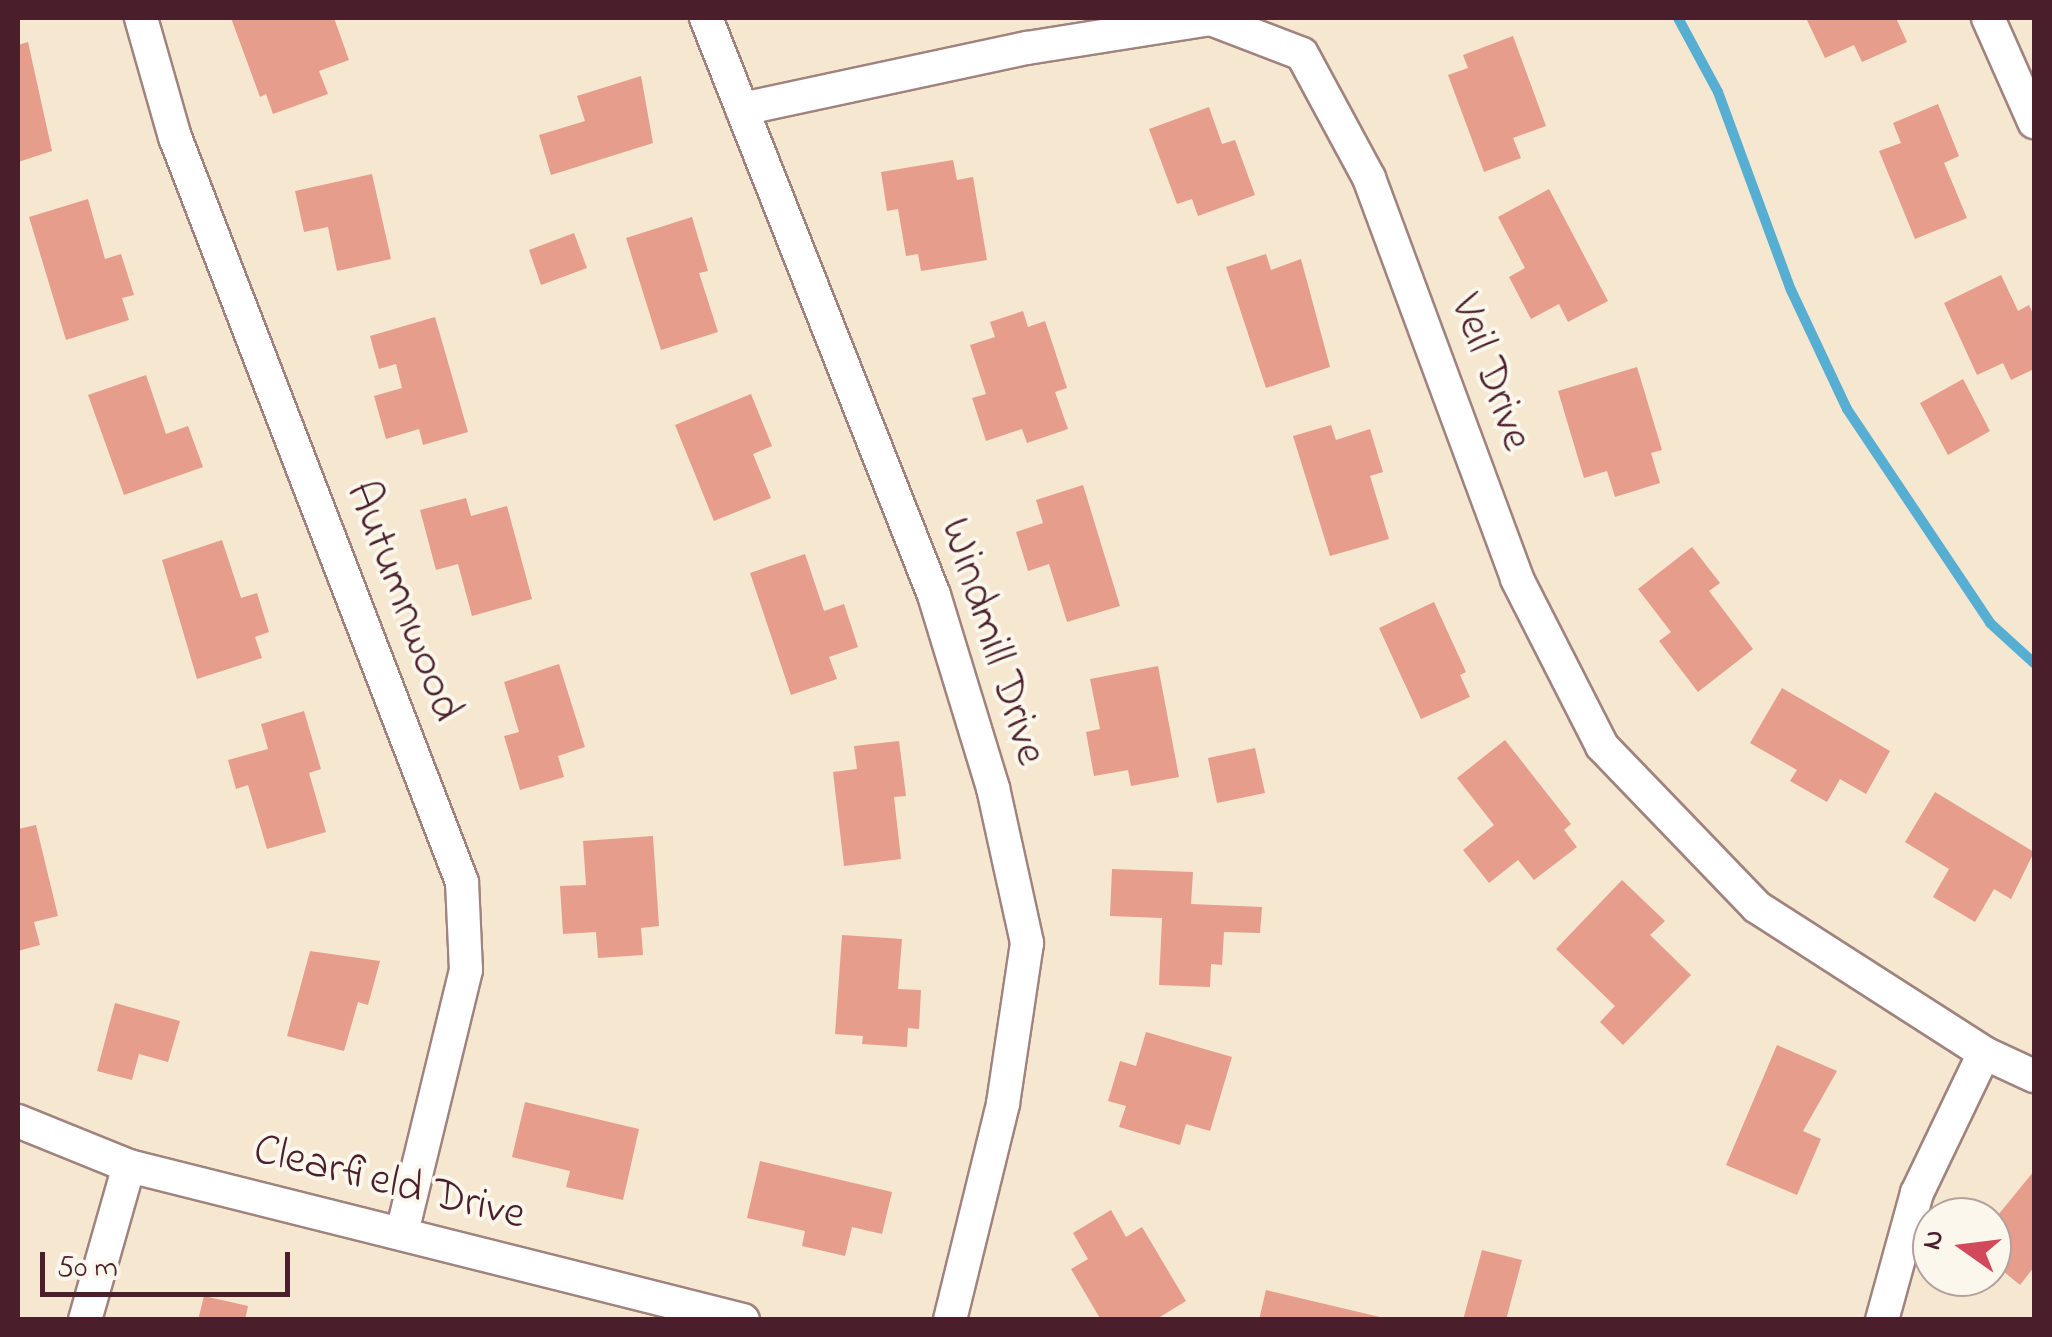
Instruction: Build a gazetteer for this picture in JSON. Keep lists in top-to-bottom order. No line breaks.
{"streets":{"street":["Veil Drive","Autumnwood","Windmill Drive","Clearfield Drive"]},"crossings":[["Veil Drive","Windmill Drive"],["Autumnwood","Clearfield Drive"]],"scale_bar":"50 m","north":"left"}
